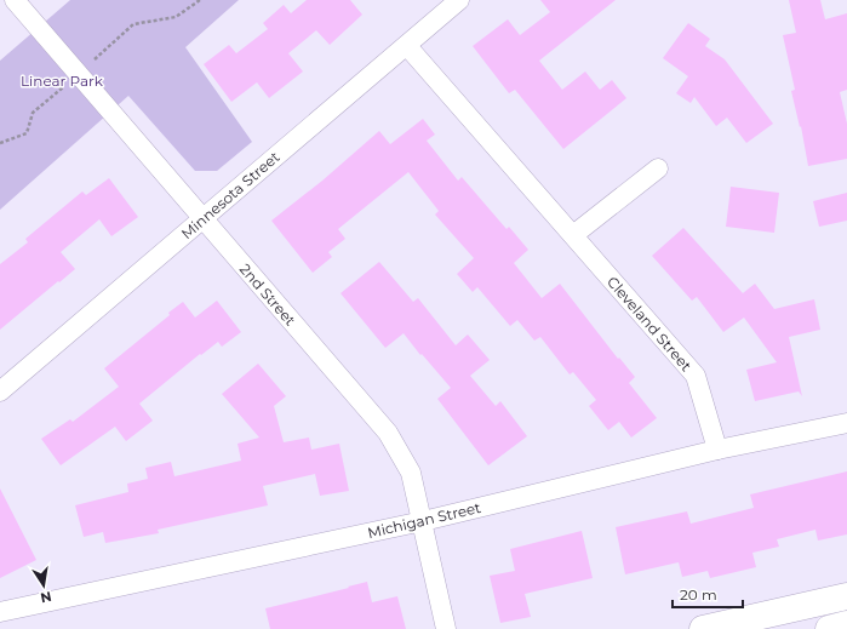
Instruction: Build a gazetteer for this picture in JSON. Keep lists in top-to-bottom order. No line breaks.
{"streets":{"street":["Minnesota Street","2nd Street","Cleveland Street","Michigan Street"]},"crossings":[["Minnesota Street","2nd Street"],["Minnesota Street","Cleveland Street"],["2nd Street","Michigan Street"],["Cleveland Street","Michigan Street"]],"parks":["Linear Park"],"scale_bar":"20 m","north":"bottom"}
